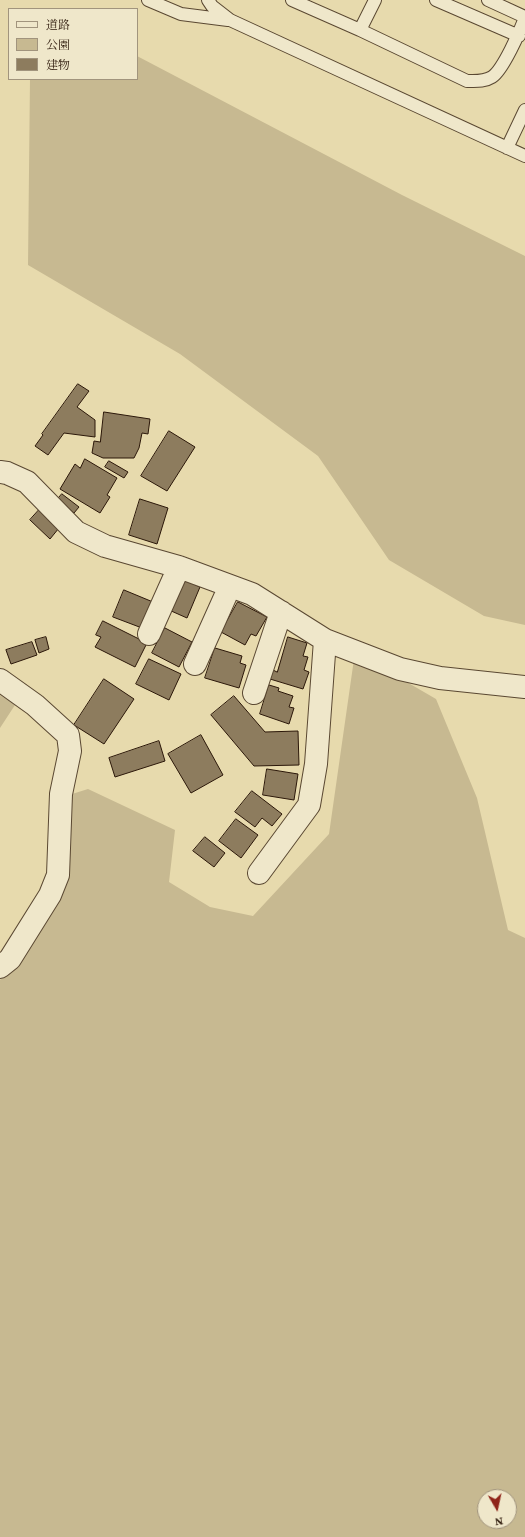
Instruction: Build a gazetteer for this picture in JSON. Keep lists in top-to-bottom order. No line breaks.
{"legend":["道路","公園","建物"],"north":"bottom"}
